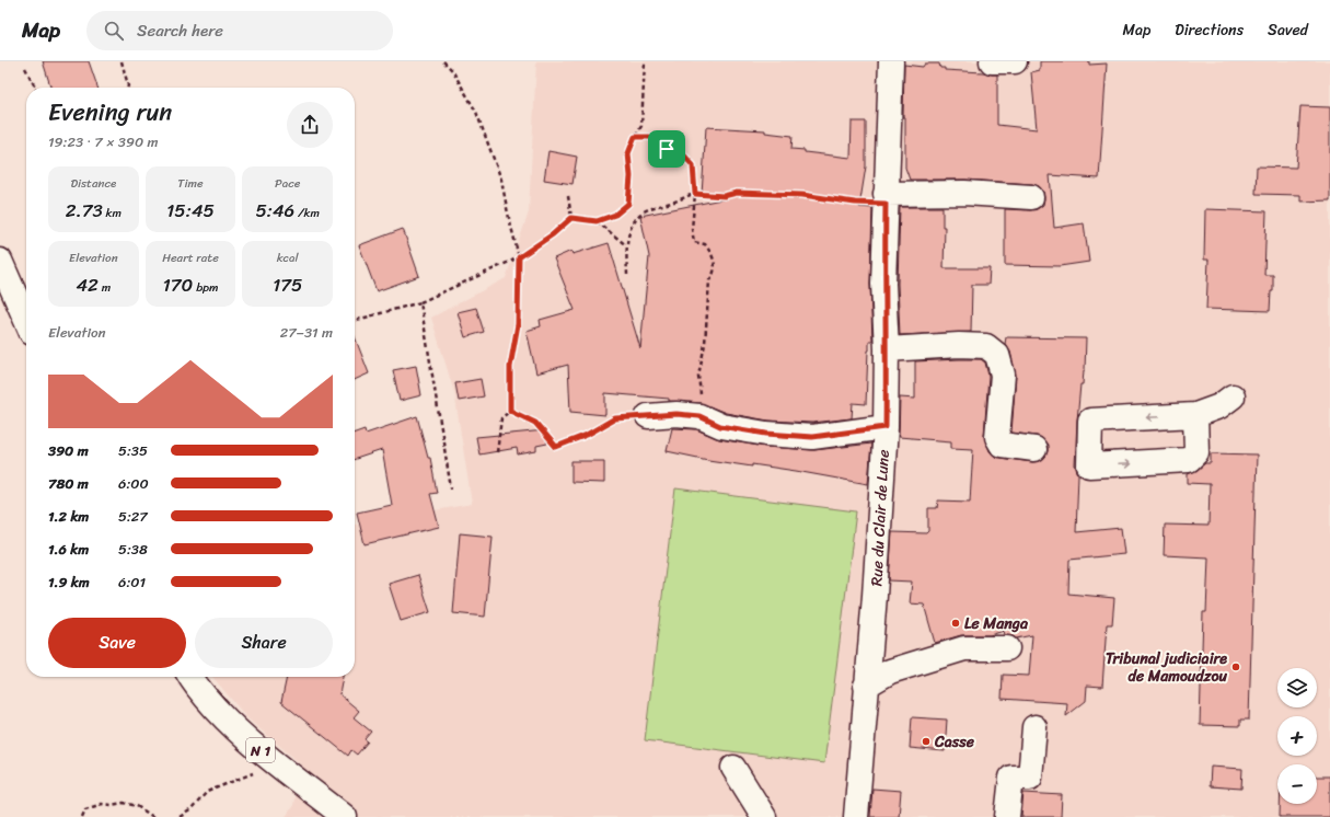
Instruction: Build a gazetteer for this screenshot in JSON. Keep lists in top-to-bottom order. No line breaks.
{"streets":{"street":["Rue du Clair de Lune","N 1"]},"places":["Le Manga","Tribunal judiciaire de Mamoudzou","Casse"],"page":{"header":"Map","search":"Search here","nav":["Map","Directions","Saved"],"heading":["Evening run","19:23 · 7 × 390 m"],"stats":[["Distance","2.73 km"],["Time","15:45"],["Pace","5:46 /km"],["Elevation","42 m"],["Heart rate","170 bpm"],["kcal","175"]],"chart":["Elevation","27–31 m"],"list":[{"name":"390 m","note":"5:35"},{"name":"780 m","note":"6:00"},{"name":"1.2 km","note":"5:27"},{"name":"1.6 km","note":"5:38"},{"name":"1.9 km","note":"6:01"}],"buttons":["Save","Share"],"map_buttons":["+","−"]}}
